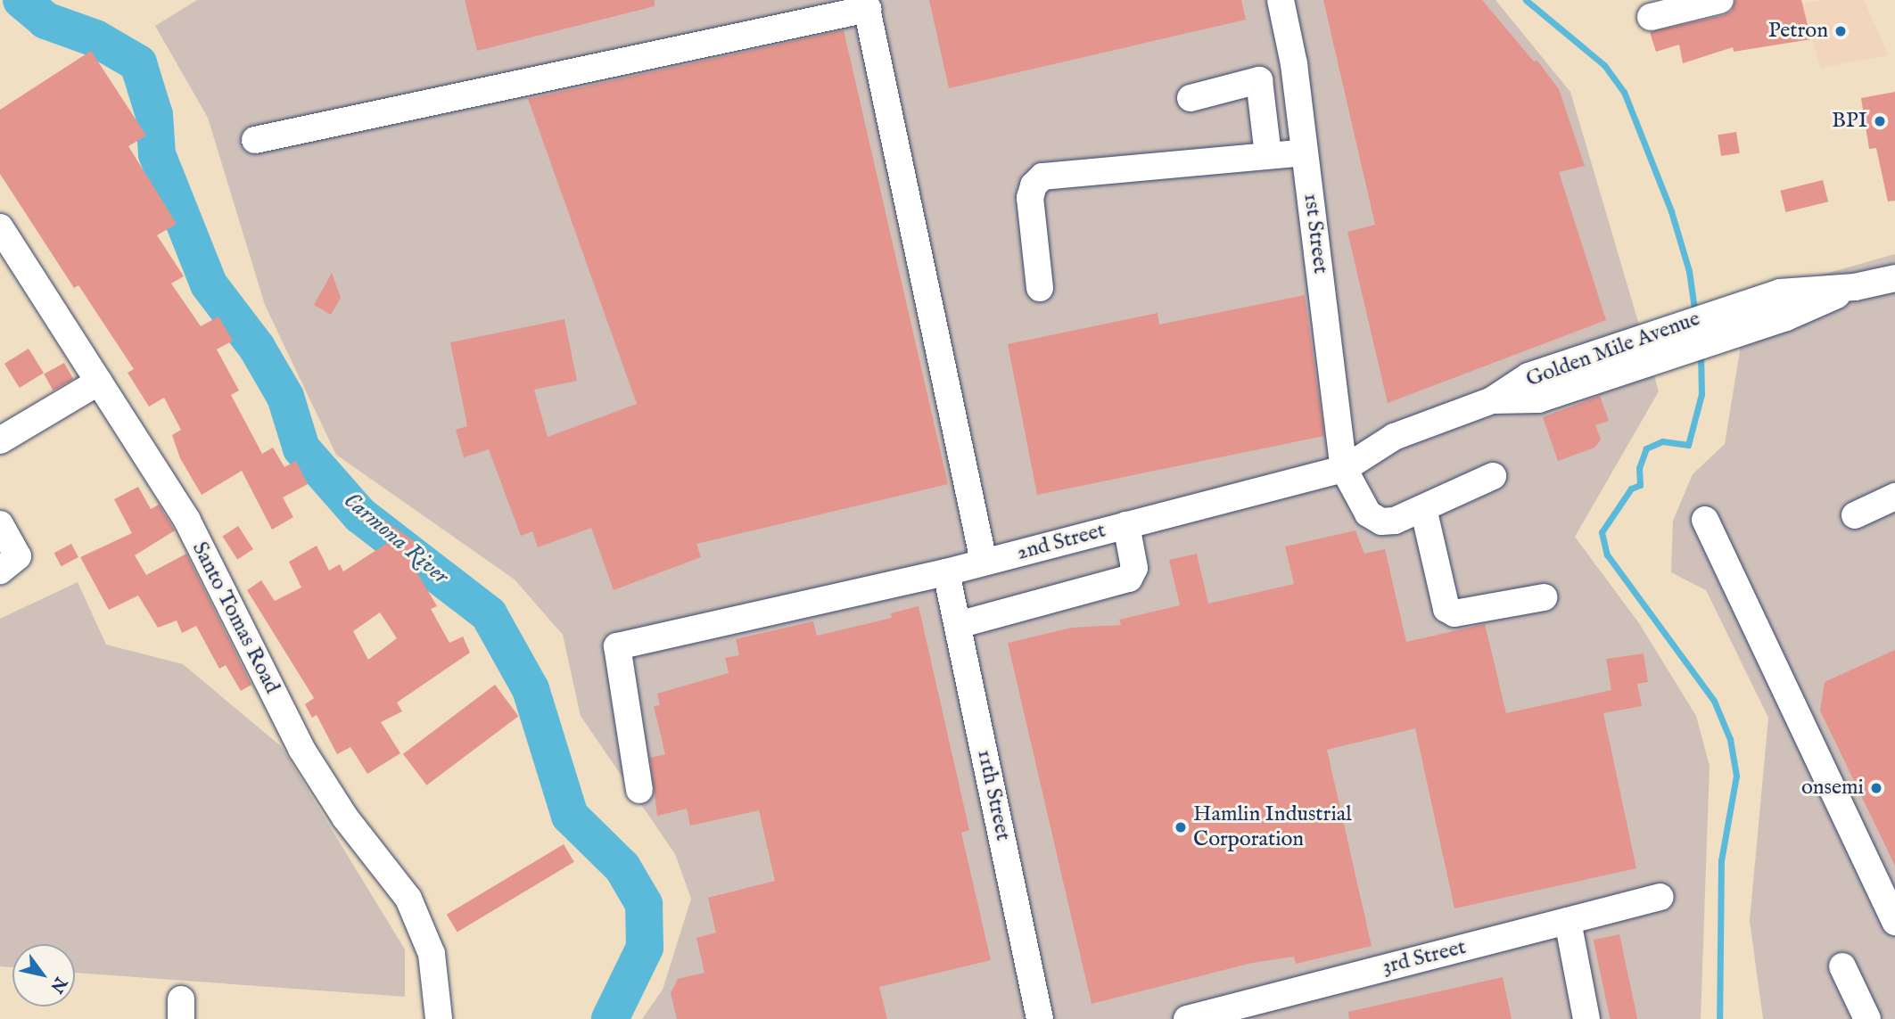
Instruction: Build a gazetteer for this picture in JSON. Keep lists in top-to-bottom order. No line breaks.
{"streets":{"street":["1st Street","Golden Mile Avenue","2nd Street","Santo Tomas Road","11th Street","3rd Street"]},"crossings":[["1st Street","2nd Street"],["Golden Mile Avenue","2nd Street"],["2nd Street","11th Street"]],"water":["Carmona River"],"places":["Petron","BPI","onsemi","Hamlin Industrial Corporation"],"north":"bottom right"}
